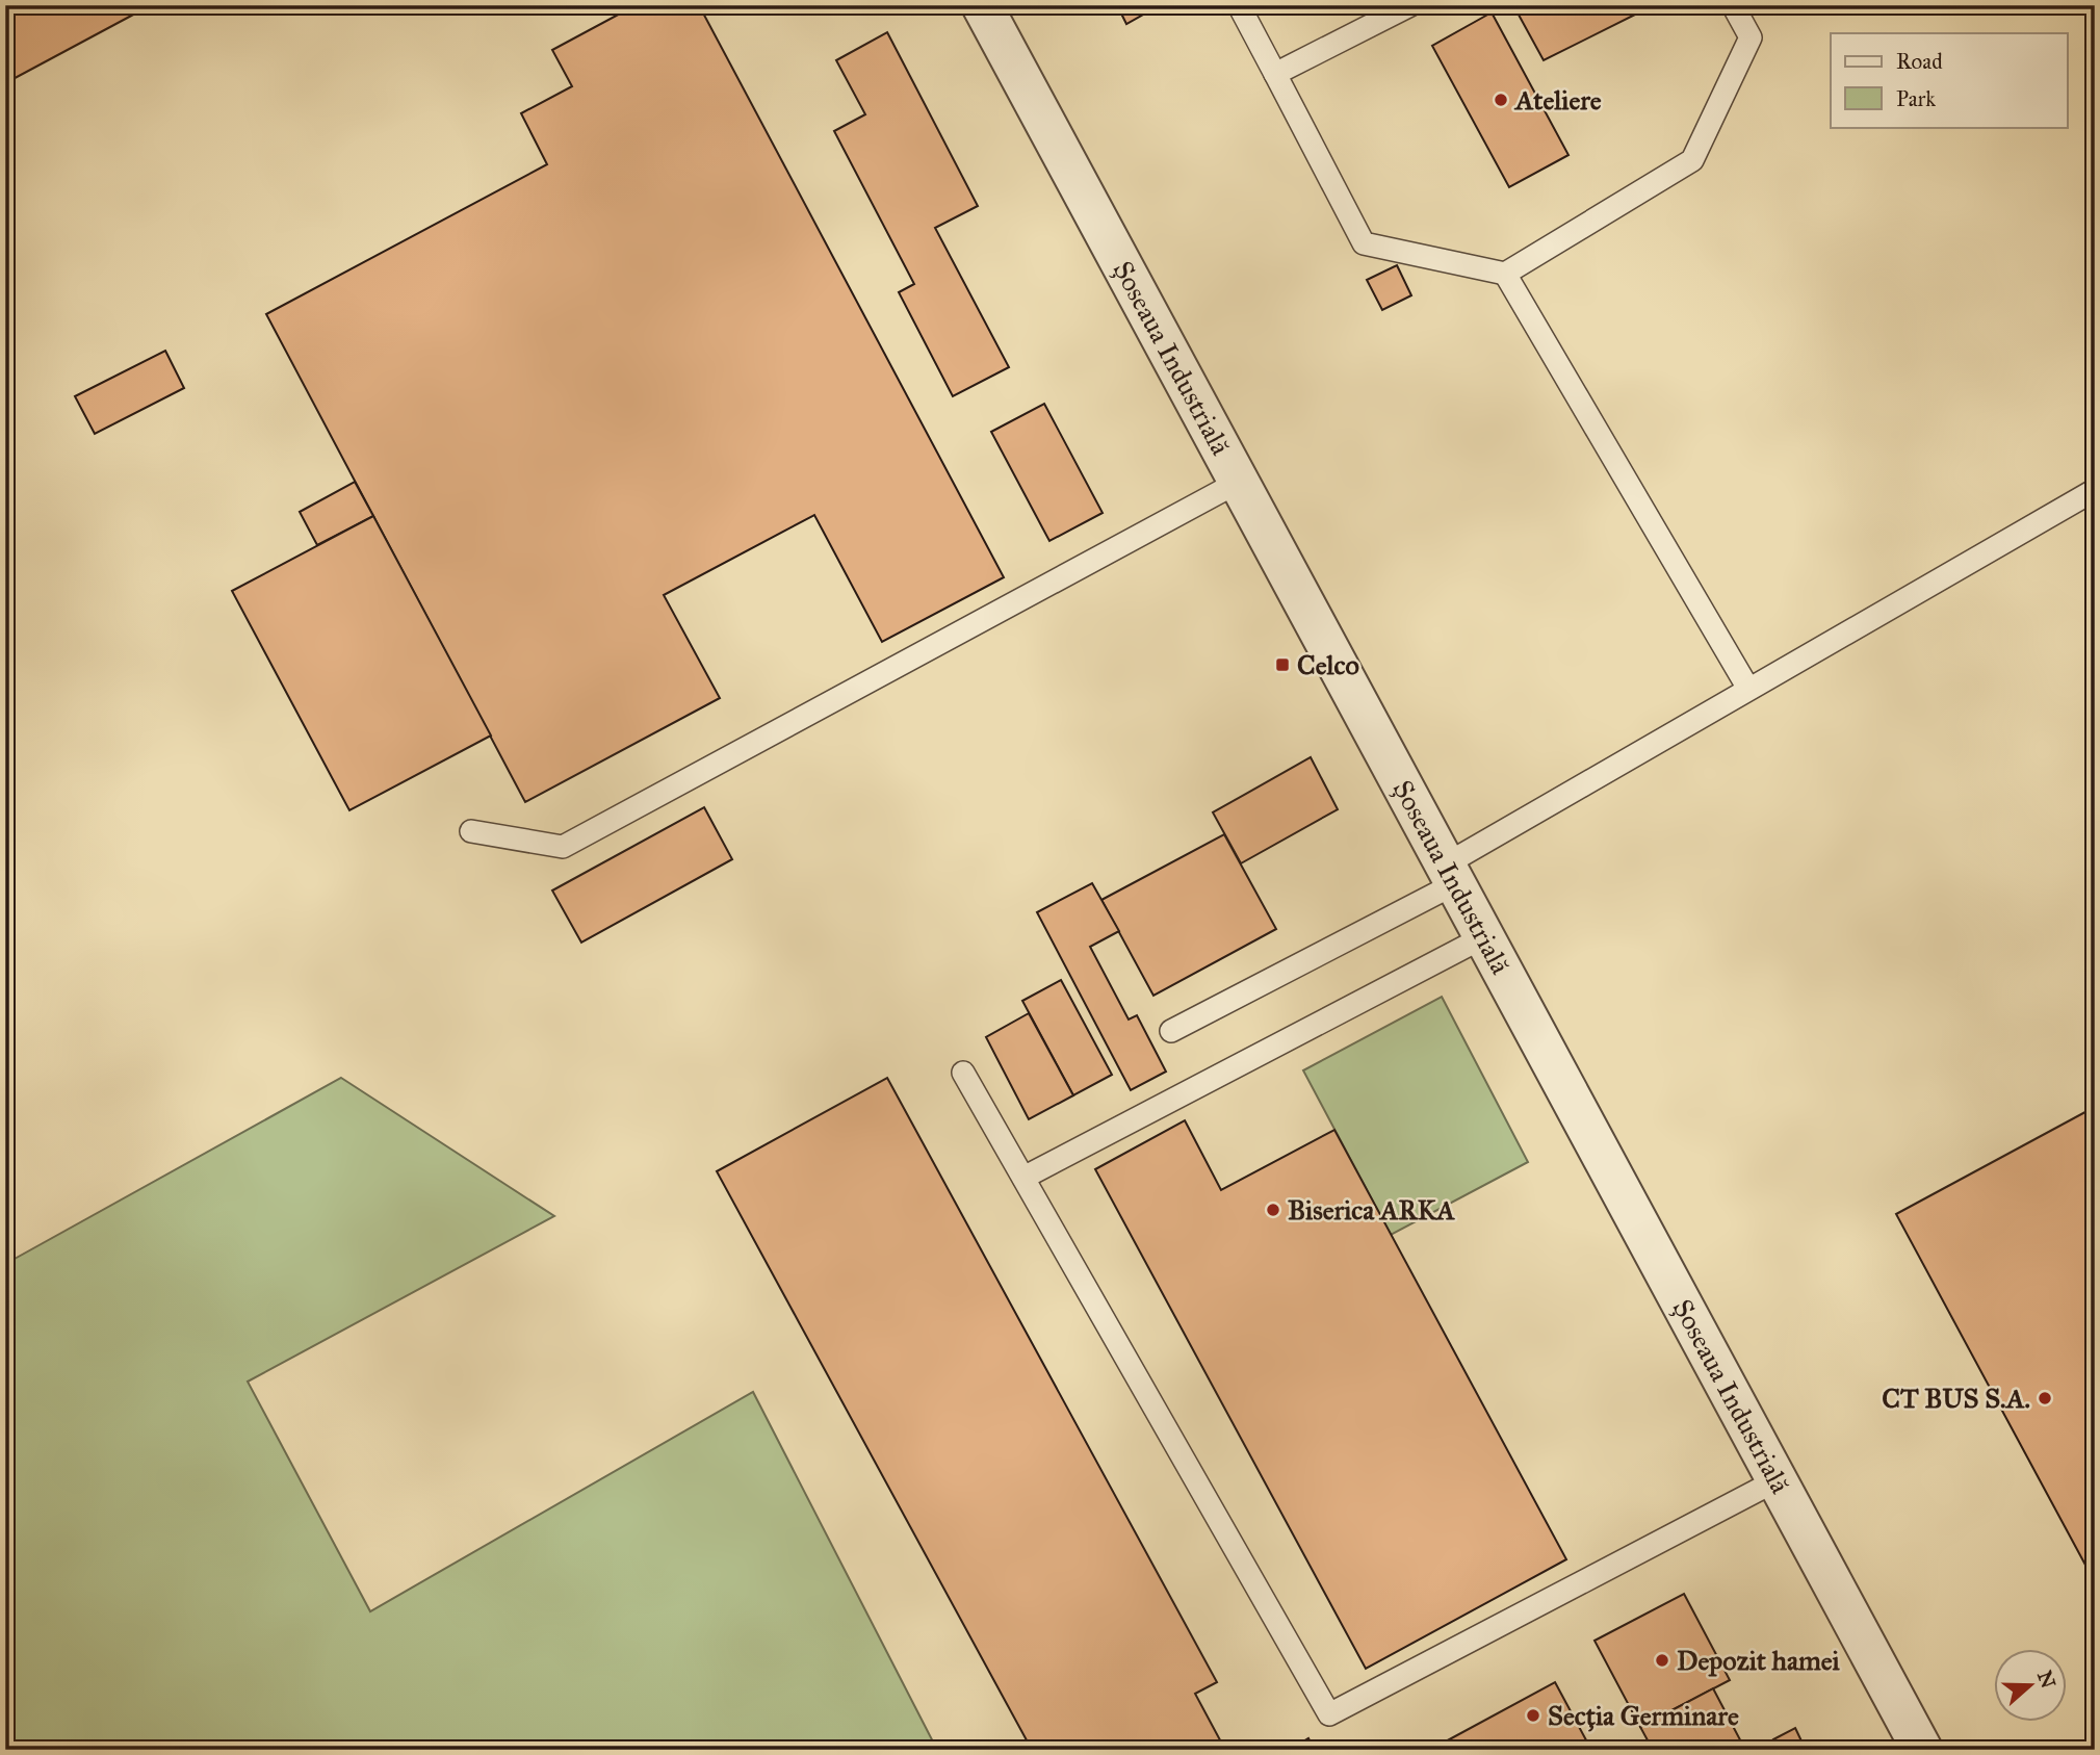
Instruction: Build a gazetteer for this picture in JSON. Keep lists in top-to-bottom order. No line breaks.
{"streets":{"street":["Șoseaua Industrială"]},"places":{"other":["Ateliere","Biserica ARKA","CT BUS S.A.","Depozit hamei","Secția Germinare"],"transit":["Celco"]},"legend":["Road","Park"],"north":"right"}
